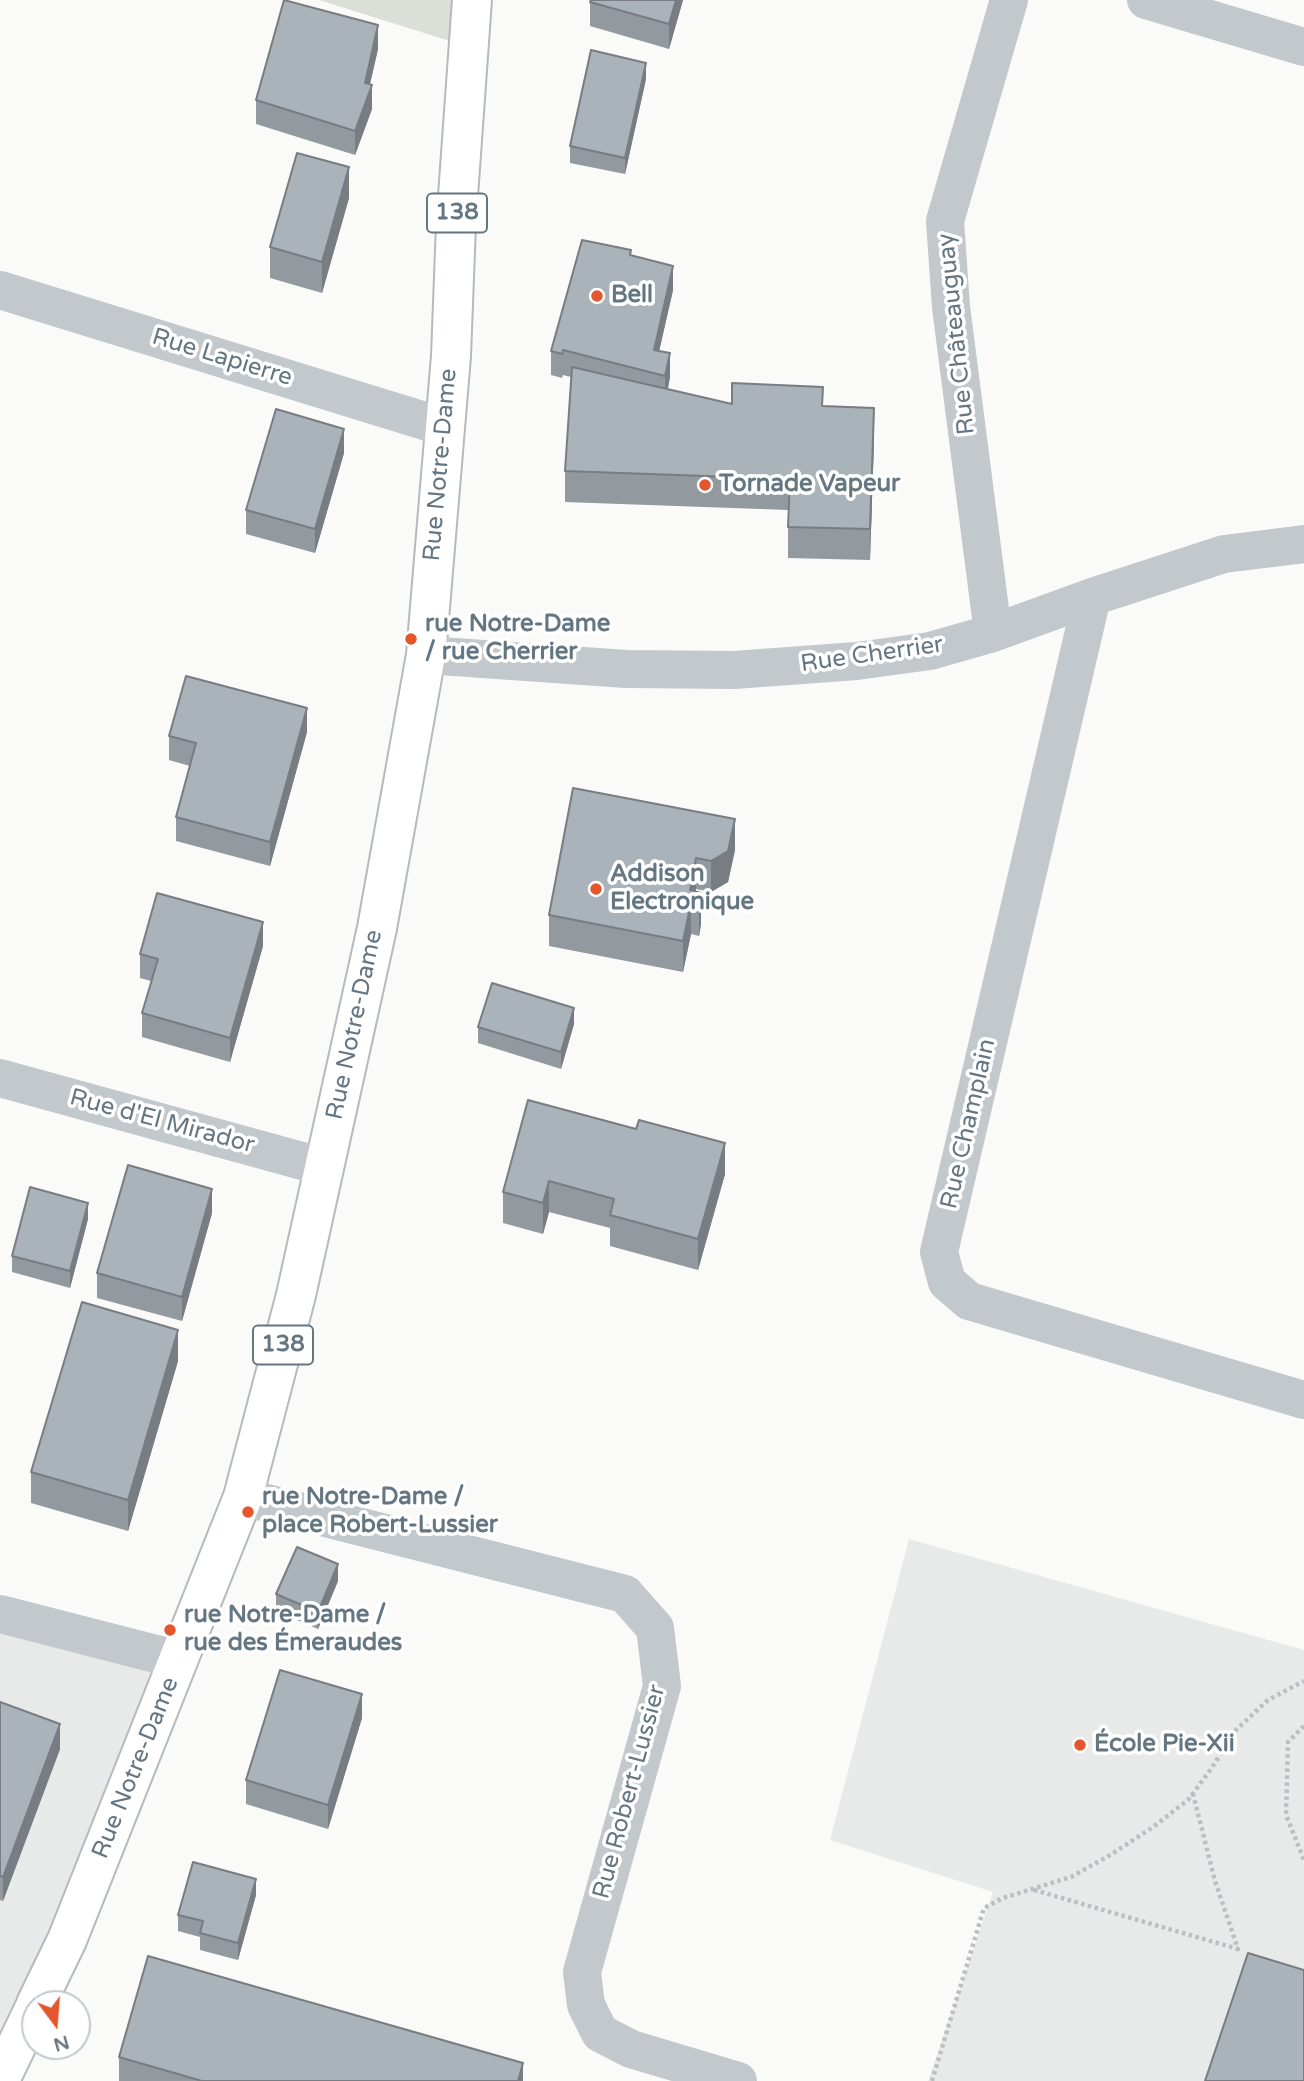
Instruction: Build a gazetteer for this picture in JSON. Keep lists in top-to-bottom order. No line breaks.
{"streets":{"main road":["138","Rue Notre-Dame"],"street":["Rue Châteauguay","Rue Lapierre","Rue Cherrier","Rue d'El Mirador","Rue Champlain","Rue Robert-Lussier"]},"crossings":[["Rue Châteauguay","Rue Cherrier"],["Rue Lapierre","Rue Notre-Dame"],["Rue Notre-Dame","Rue Cherrier"],["Rue Notre-Dame","Rue d'El Mirador"],["Rue Notre-Dame","Rue Robert-Lussier"],["Rue Cherrier","Rue Champlain"]],"places":["Bell","Tornade Vapeur","rue Notre-Dame / rue Cherrier","Addison Electronique","rue Notre-Dame / place Robert-Lussier","rue Notre-Dame / rue des Émeraudes","École Pie-Xii"],"north":"bottom"}
